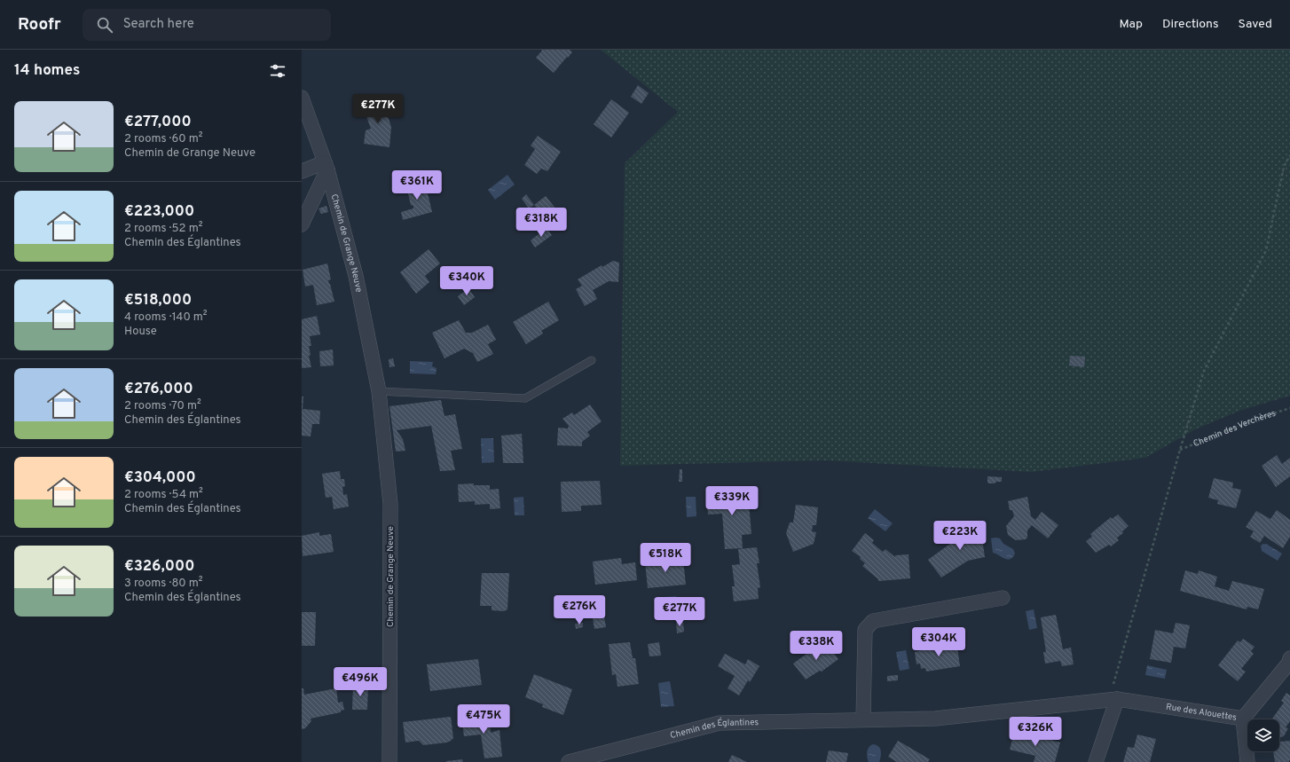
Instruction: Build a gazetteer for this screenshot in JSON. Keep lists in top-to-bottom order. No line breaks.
{"streets":{"street":["Chemin de Grange Neuve","Rue des Alouettes","Chemin des Églantines"],"path":["Chemin des Verchères"]},"crossings":[["Rue des Alouettes","Chemin des Églantines"]],"page":{"header":"Roofr","search":"Search here","nav":["Map","Directions","Saved"],"heading":"14 homes","list":[{"name":"€277,000","note":"2 rooms · 60 m² · Chemin de Grange Neuve"},{"name":"€223,000","note":"2 rooms · 52 m² · Chemin des Églantines"},{"name":"€518,000","note":"4 rooms · 140 m² · House"},{"name":"€276,000","note":"2 rooms · 70 m² · Chemin des Églantines"},{"name":"€304,000","note":"2 rooms · 54 m² · Chemin des Églantines"},{"name":"€326,000","note":"3 rooms · 80 m² · Chemin des Églantines"}],"price":["€277K","€361K","€318K","€340K","€339K","€223K","€518K","€276K","€277K","€304K","€338K","€496K","€475K","€326K"]}}
